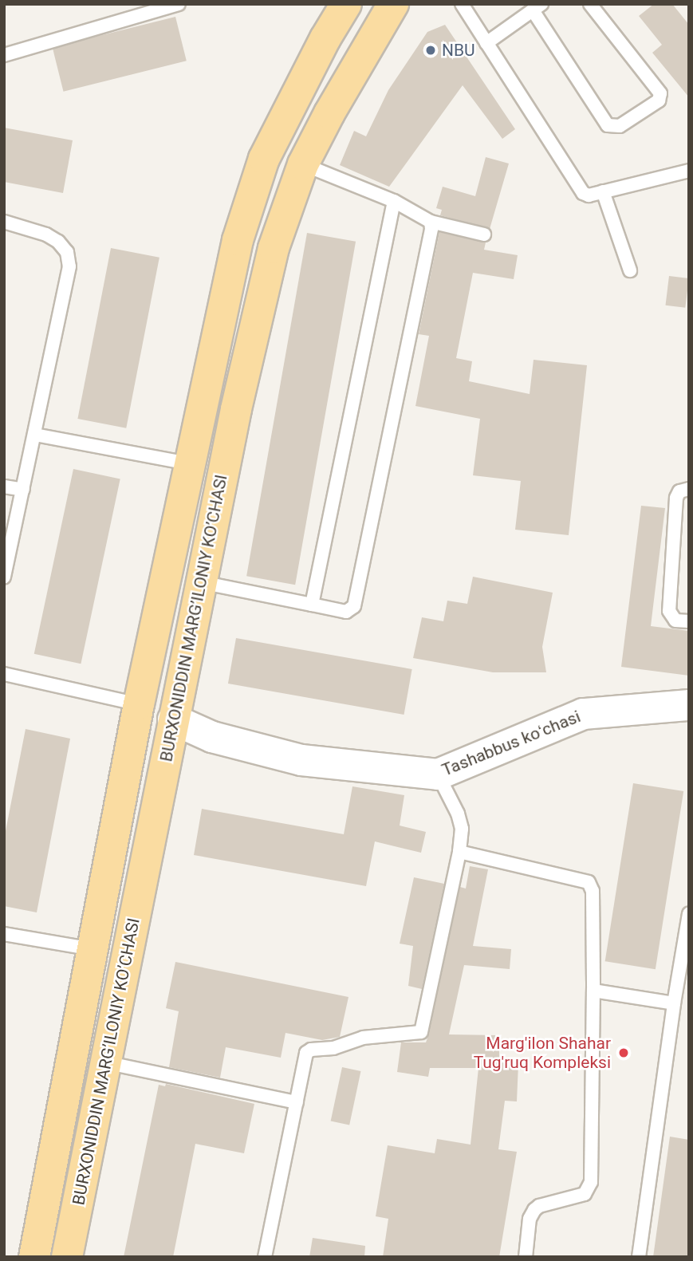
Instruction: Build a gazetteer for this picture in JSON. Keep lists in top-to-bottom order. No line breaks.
{"streets":{"main road":["BURXONIDDIN MARG’ILONIY KO’CHASI"],"street":["Tashabbus koʻchasi"]},"crossings":[["BURXONIDDIN MARG’ILONIY KO’CHASI","Tashabbus koʻchasi"]],"places":["NBU","Marg'ilon Shahar Tug'ruq Kompleksi"]}
